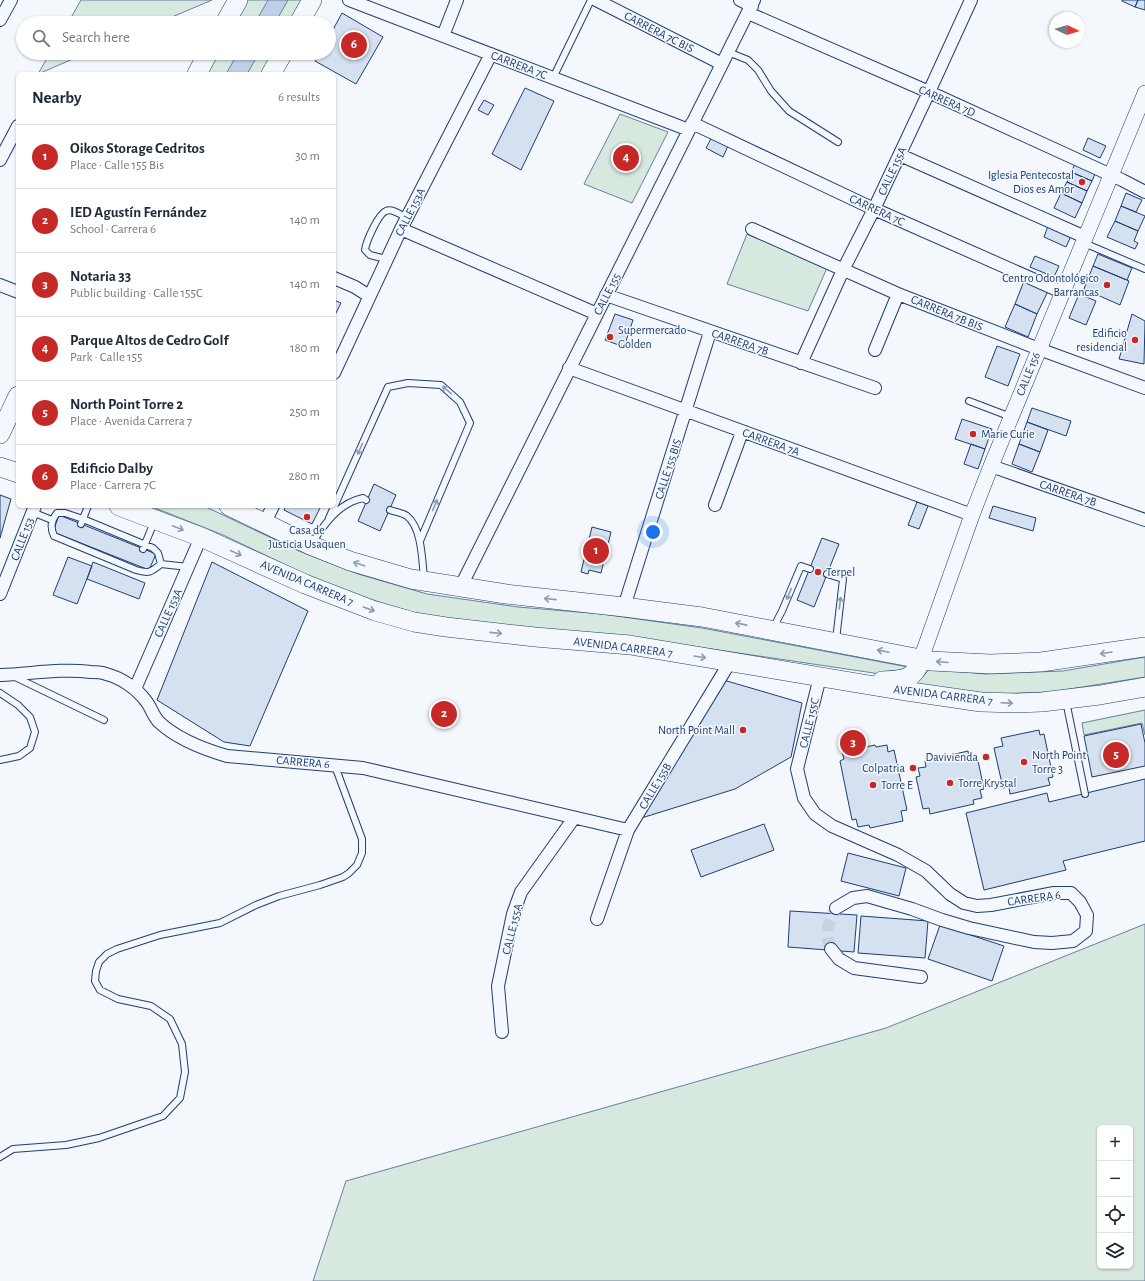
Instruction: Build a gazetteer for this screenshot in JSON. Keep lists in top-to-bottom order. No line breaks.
{"streets":{"main road":["AVENIDA CARRERA 7"],"street":["CARRERA 7C BIS","CARRERA 7C","CARRERA 7D","CALLE 155A","CALLE 153A","CALLE 155","CARRERA 7B BIS","CARRERA 7B","CALLE 156","CARRERA 7A","CALLE 155 BIS","CALLE 153","CALLE 155C","CARRERA 6","CALLE 155B"]},"crossings":[["CARRERA 7C BIS","CALLE 155"],["CARRERA 7C","CALLE 155A"],["CARRERA 7C","CALLE 153A"],["CARRERA 7C","CALLE 155"],["CARRERA 7C","CALLE 156"],["CARRERA 7D","CALLE 155A"],["CARRERA 7D","CALLE 155"],["CARRERA 7D","CALLE 156"],["CALLE 155A","CARRERA 7B BIS"],["CALLE 155A","CARRERA 7B"],["CALLE 155A","CARRERA 6"],["CALLE 153A","AVENIDA CARRERA 7"],["CALLE 153A","CARRERA 6"],["CALLE 155","CARRERA 7B"],["CALLE 155","CARRERA 7A"],["CARRERA 7B BIS","CALLE 156"],["CARRERA 7B","CALLE 156"],["CARRERA 7B","CALLE 155 BIS"],["CALLE 156","CARRERA 7A"],["CARRERA 7A","CALLE 155 BIS"],["AVENIDA CARRERA 7","CALLE 155C"],["AVENIDA CARRERA 7","CALLE 155B"],["CALLE 155C","CARRERA 6"],["CARRERA 6","CALLE 155B"]],"places":["Iglesia Pentecostal Dios es Amor","Centro Odontológico Barrancas","Supermercado Golden","Edificio residencial","Marie Curie","Casa de Justicia Usaquen","Terpel","North Point Mall","Davivienda","North Point Torre 3","Colpatria","Torre Krystal","Torre E"],"north":"right","page":{"search":"Search here","pins":["6","4","1","2","3","5"],"heading":["Nearby","6 results"],"list":[{"mark":"1","name":"Oikos Storage Cedritos","note":"Place · Calle 155 Bis","value":"30 m"},{"mark":"2","name":"IED Agustín Fernández","note":"School · Carrera 6","value":"140 m"},{"mark":"3","name":"Notaria 33","note":"Public building · Calle 155C","value":"140 m"},{"mark":"4","name":"Parque Altos de Cedro Golf","note":"Park · Calle 155","value":"180 m"},{"mark":"5","name":"North Point Torre 2","note":"Place · Avenida Carrera 7","value":"250 m"},{"mark":"6","name":"Edificio Dalby","note":"Place · Carrera 7C","value":"280 m"}],"map_buttons":["+","−"]}}
